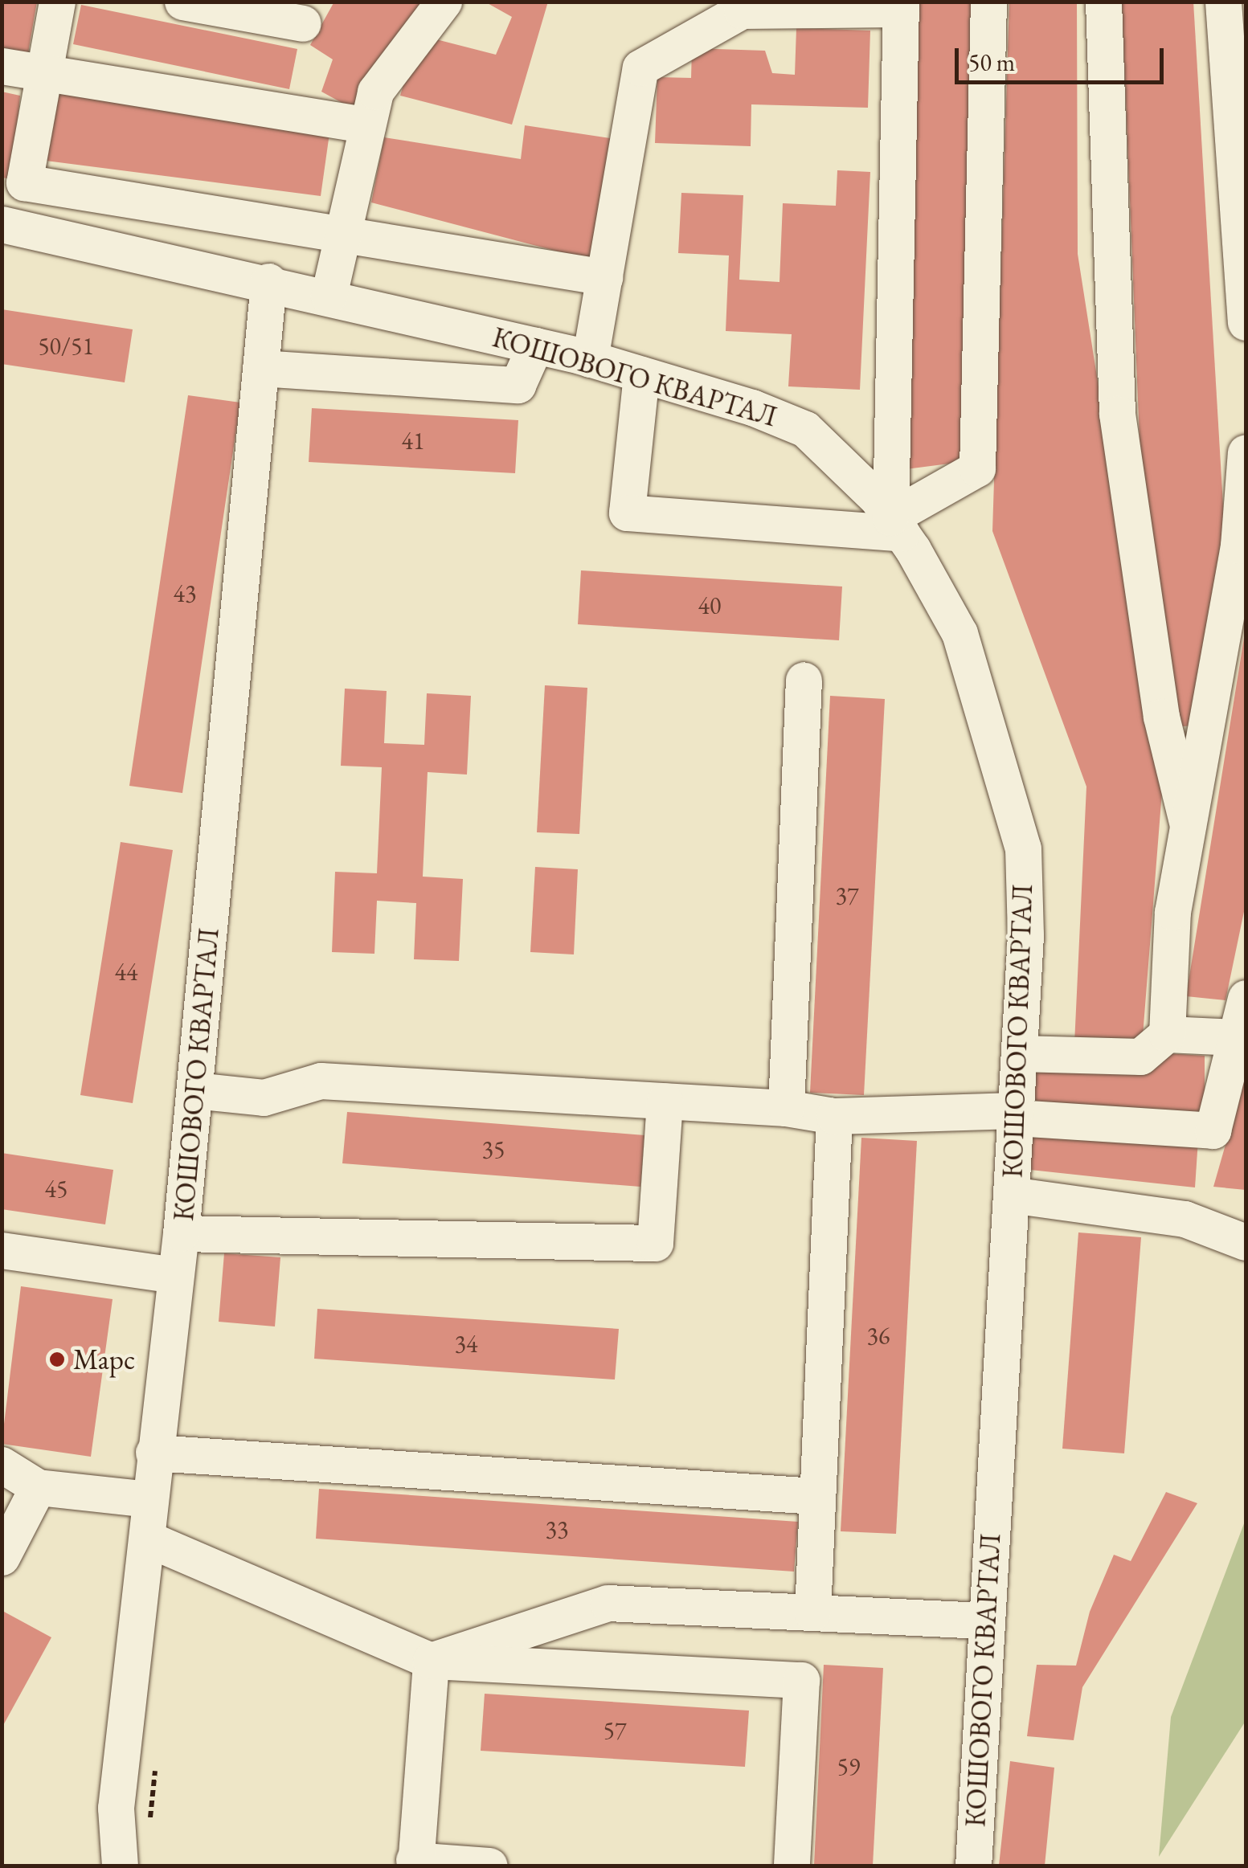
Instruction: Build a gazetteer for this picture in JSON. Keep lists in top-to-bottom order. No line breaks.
{"streets":{"street":["КОШОВОГО КВАРТАЛ"]},"places":["Марс"],"house_numbers":["50/51","41","43","40","37","44","35","45","36","34","33","57","59"],"scale_bar":"50 m"}
